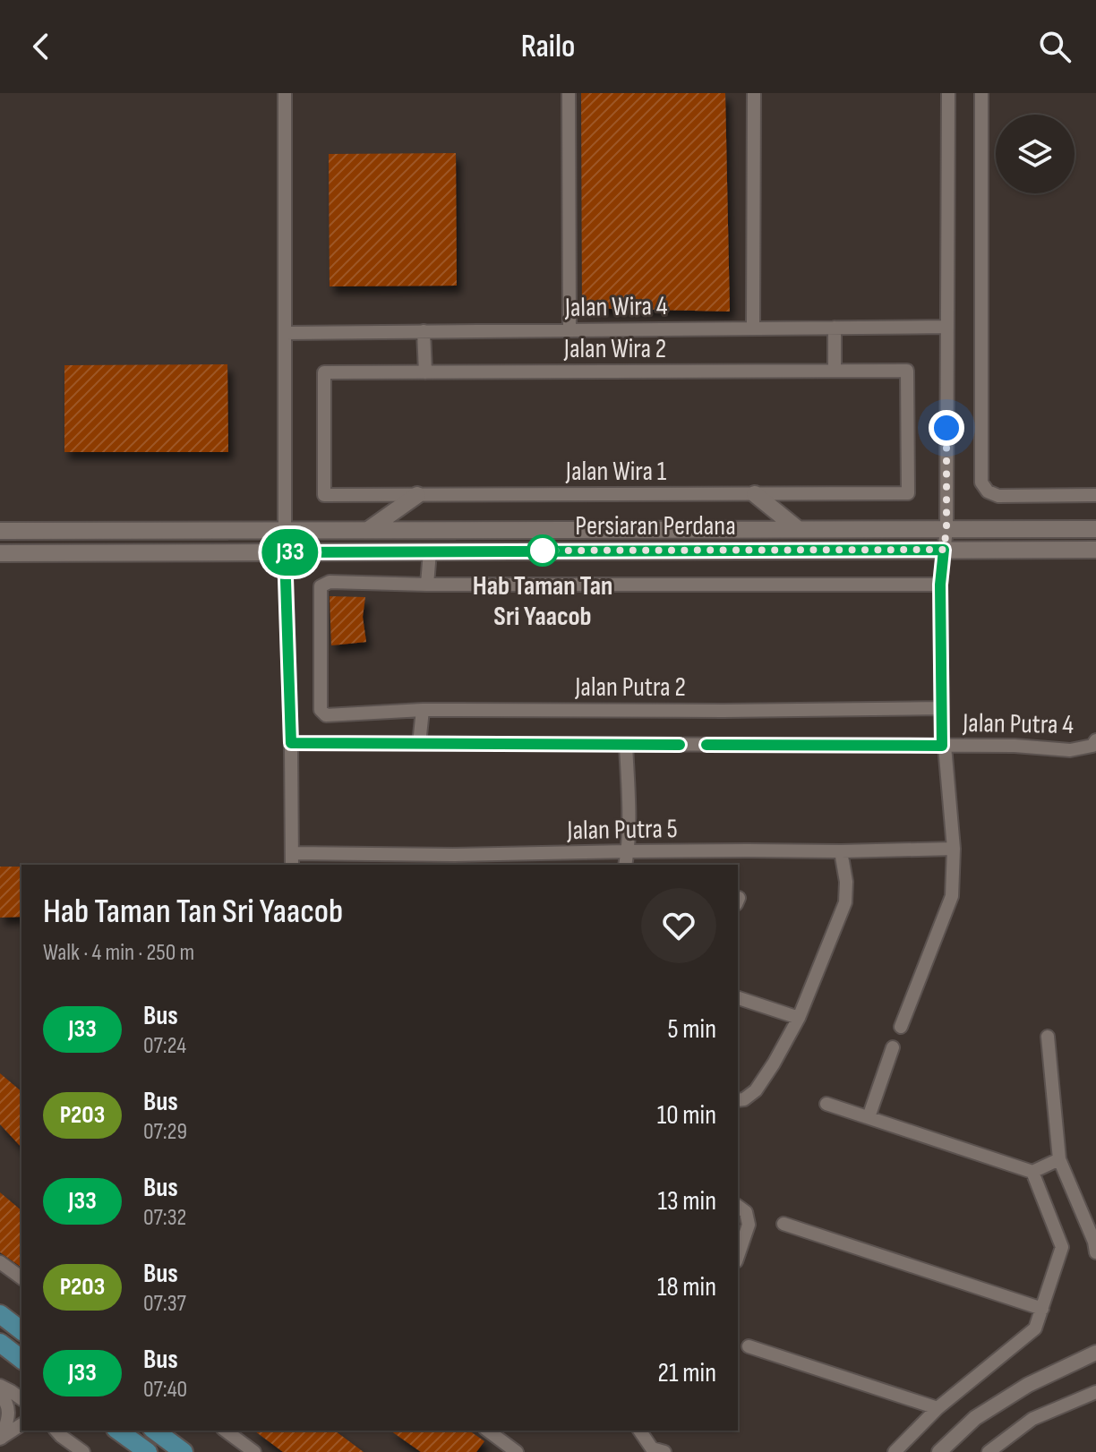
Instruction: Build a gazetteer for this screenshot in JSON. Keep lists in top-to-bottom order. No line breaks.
{"streets":{"main road":["Persiaran Perdana"],"street":["Jalan Wira 4","Jalan Wira 2","Jalan Wira 1","Jalan Putra 2","Jalan Putra 4","Jalan Putra 5"]},"crossings":[["Jalan Wira 2","Jalan Wira 1"]],"places":["Hab Taman Tan Sri Yaacob"],"lines":["bus line J33"],"page":{"header":"Railo","on_map":"J33","heading":["Hab Taman Tan Sri Yaacob","Walk · 4 min · 250 m"],"list":[{"mark":"J33","name":"Bus","note":"07:24","value":"5 min"},{"mark":"P203","name":"Bus","note":"07:29","value":"10 min"},{"mark":"J33","name":"Bus","note":"07:32","value":"13 min"},{"mark":"P203","name":"Bus","note":"07:37","value":"18 min"},{"mark":"J33","name":"Bus","note":"07:40","value":"21 min"}]}}
